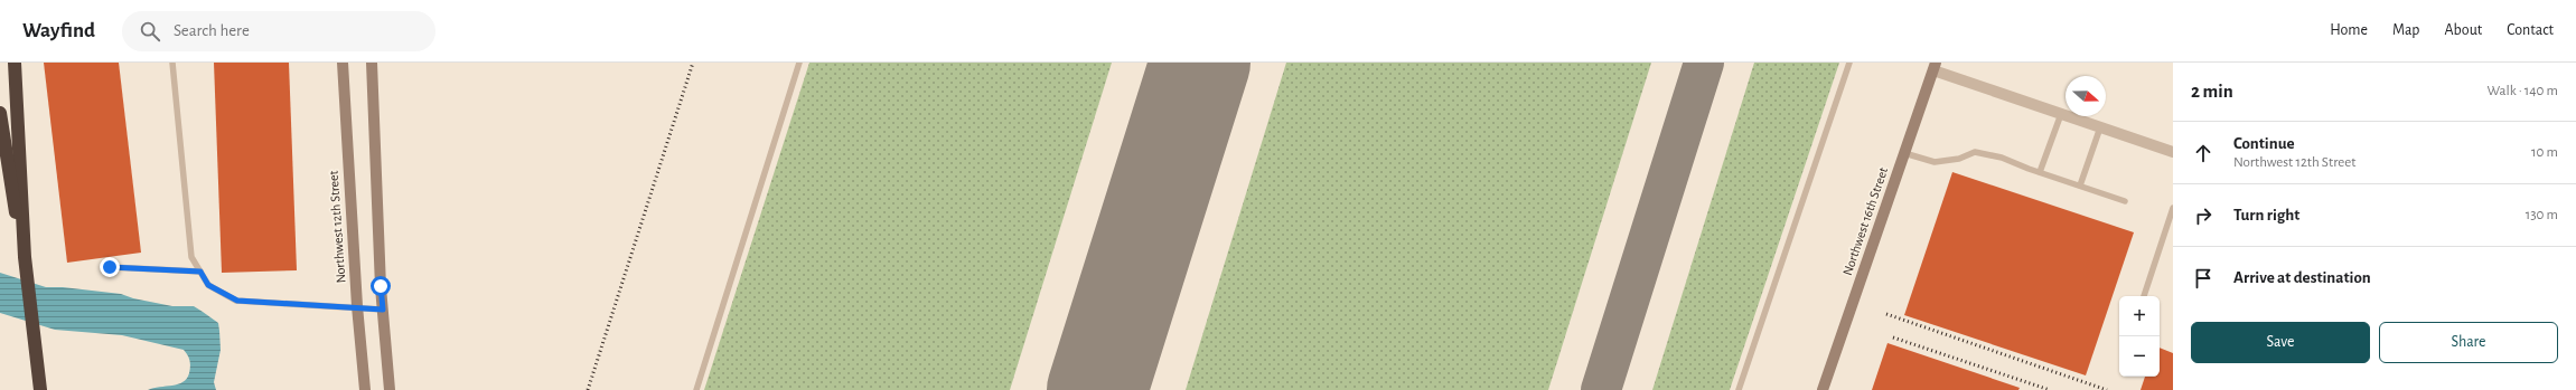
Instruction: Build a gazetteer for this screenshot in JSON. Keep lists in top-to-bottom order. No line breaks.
{"streets":{"main road":["Northwest 16th Street","Northwest 12th Street"]},"north":"right","page":{"header":"Wayfind","search":"Search here","nav":["Home","Map","About","Contact"],"heading":["2 min","Walk · 140 m"],"list":[["Continue","Northwest 12th Street","10 m"],["Turn right","130 m"],"Arrive at destination"],"map_buttons":["+","−"],"buttons":["Save","Share"]}}
